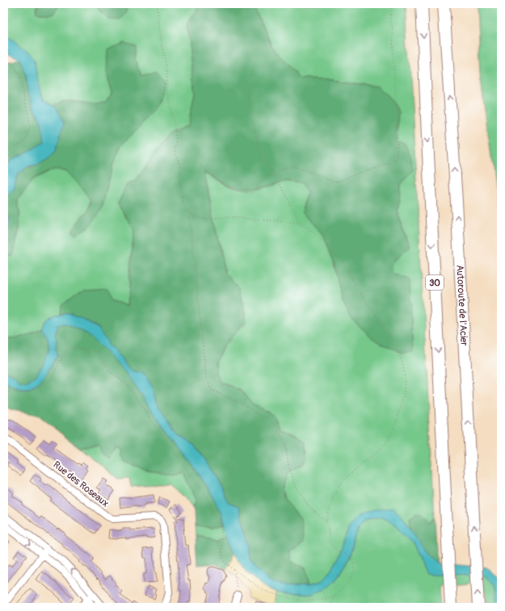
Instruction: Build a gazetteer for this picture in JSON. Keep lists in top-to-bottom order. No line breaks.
{"streets":{"highway":["30","Autoroute de l'Acier"],"street":["Rue des Roseaux"]}}
